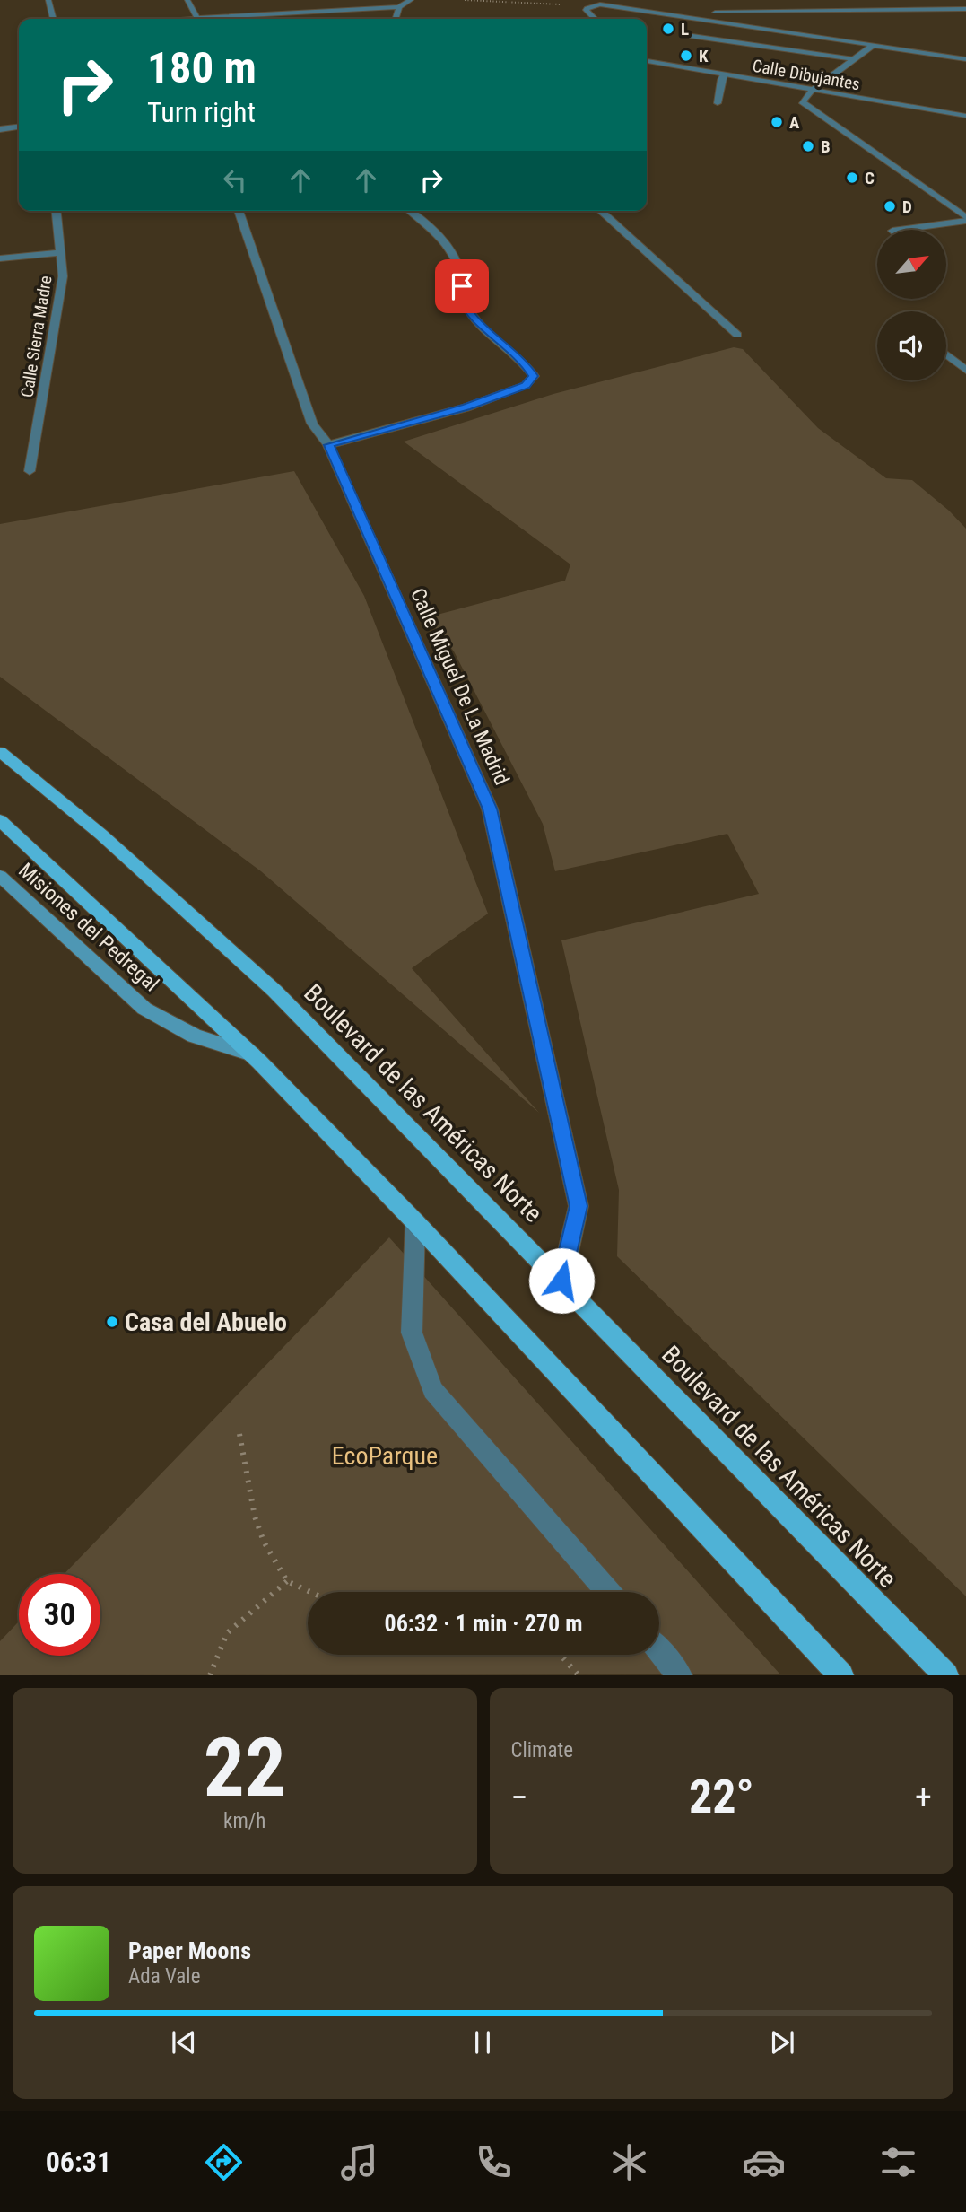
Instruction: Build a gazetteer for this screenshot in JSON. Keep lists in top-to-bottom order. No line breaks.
{"streets":{"main road":["Boulevard de las Américas Norte"],"street":["Calle Dibujantes","Calle Sierra Madre","Calle Miguel De La Madrid","Misiones del Pedregal"]},"crossings":[["Calle Miguel De La Madrid","Boulevard de las Américas Norte"]],"parks":["EcoParque"],"places":["L","K","A","B","C","D","Casa del Abuelo"],"north":"top right","page":{"turn":["180 m","Turn right"],"limit":"30","trip":"06:32 · 1 min · 270 m","tile":[["22","km/h"],"Climate"],"heat":["−","22°","+"],"song":["Paper Moons","Ada Vale"],"tabs":"06:31"}}
